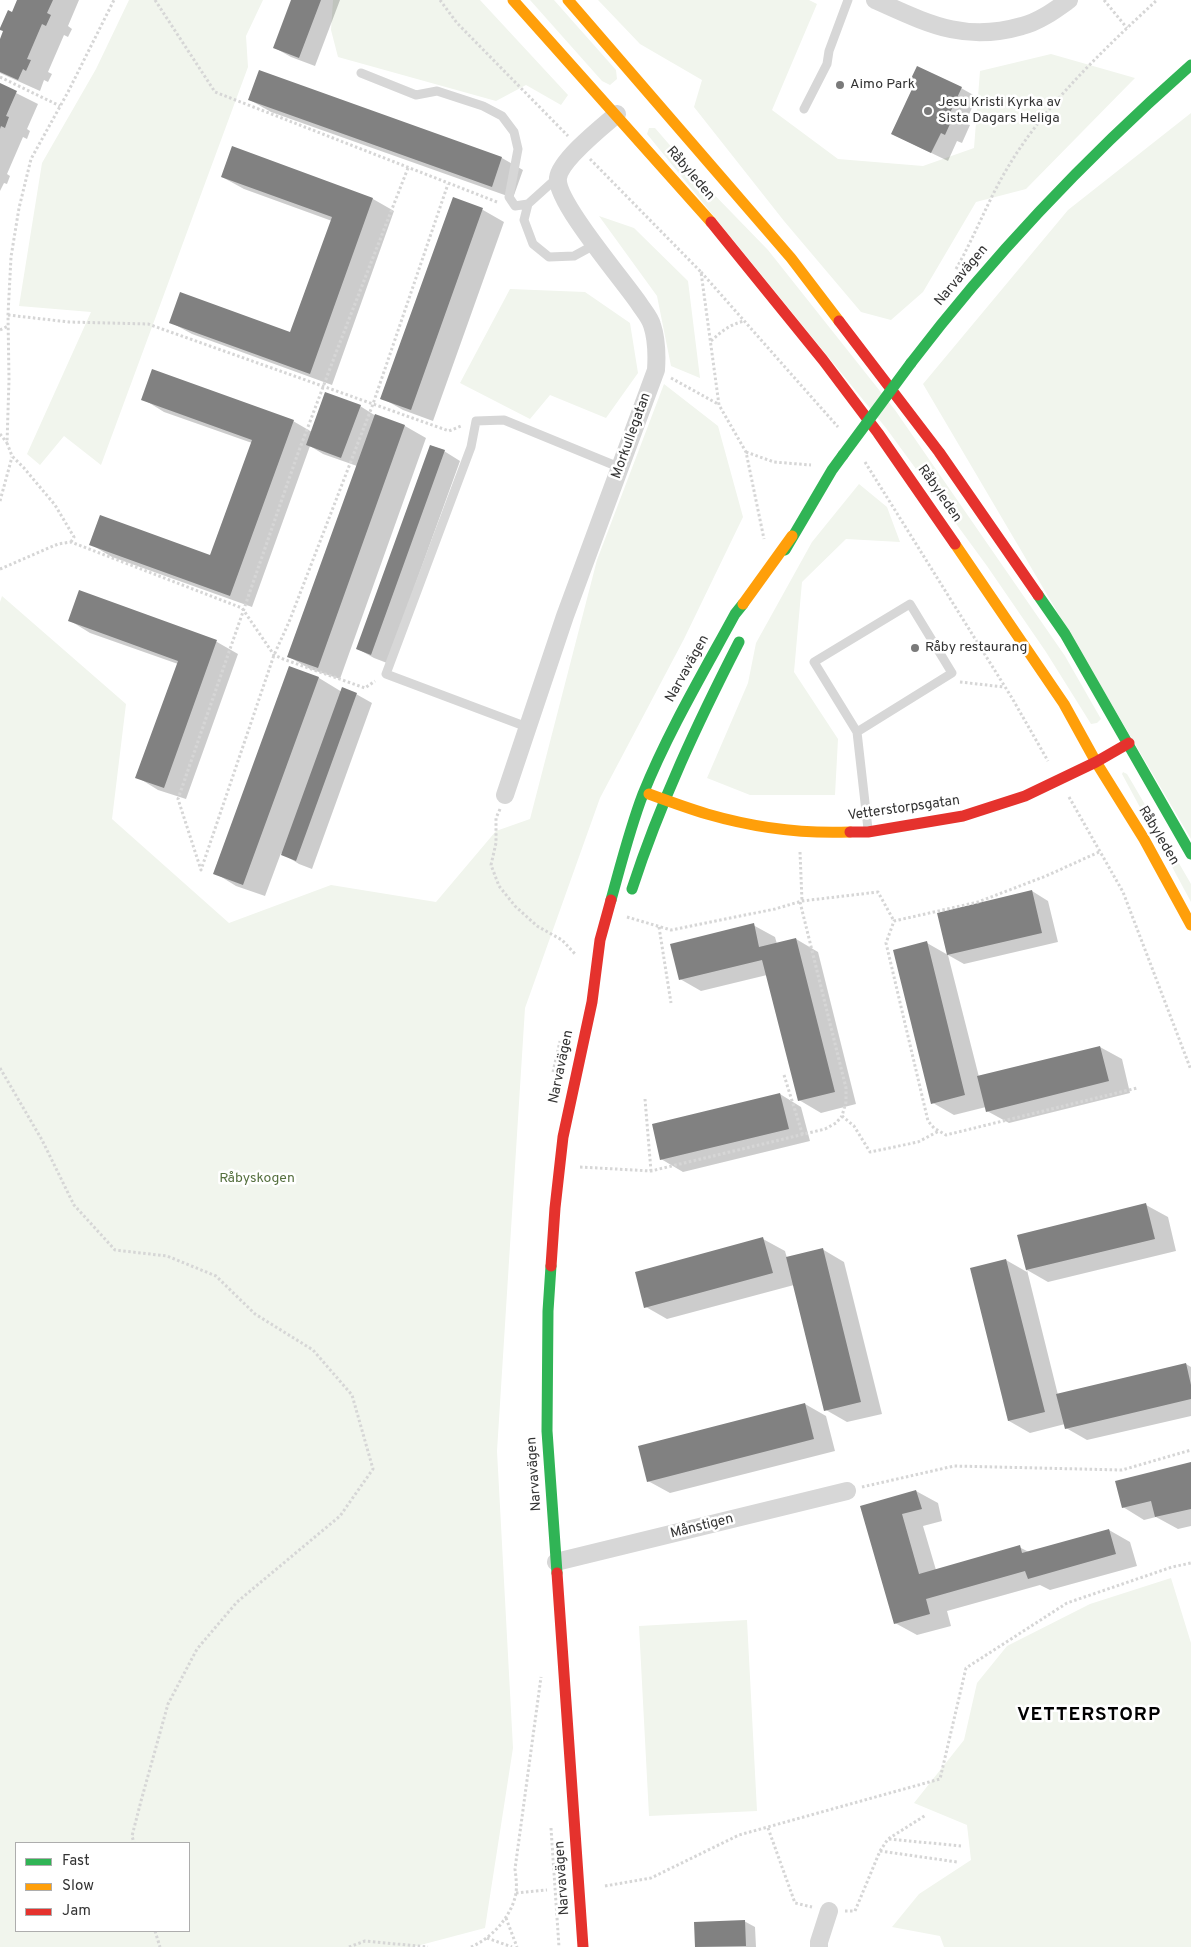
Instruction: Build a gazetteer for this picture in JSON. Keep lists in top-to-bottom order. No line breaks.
{"streets":{"main road":["Råbyleden","Narvavägen","Vetterstorpsgatan"],"street":["Morkullegatan","Månstigen"]},"crossings":[["Råbyleden","Vetterstorpsgatan"],["Narvavägen","Vetterstorpsgatan"],["Narvavägen","Månstigen"]],"districts":["VETTERSTORP"],"parks":["Råbyskogen"],"places":["Aimo Park","Jesu Kristi Kyrka av Sista Dagars Heliga","Råby restaurang"],"legend":["Fast","Slow","Jam"]}
